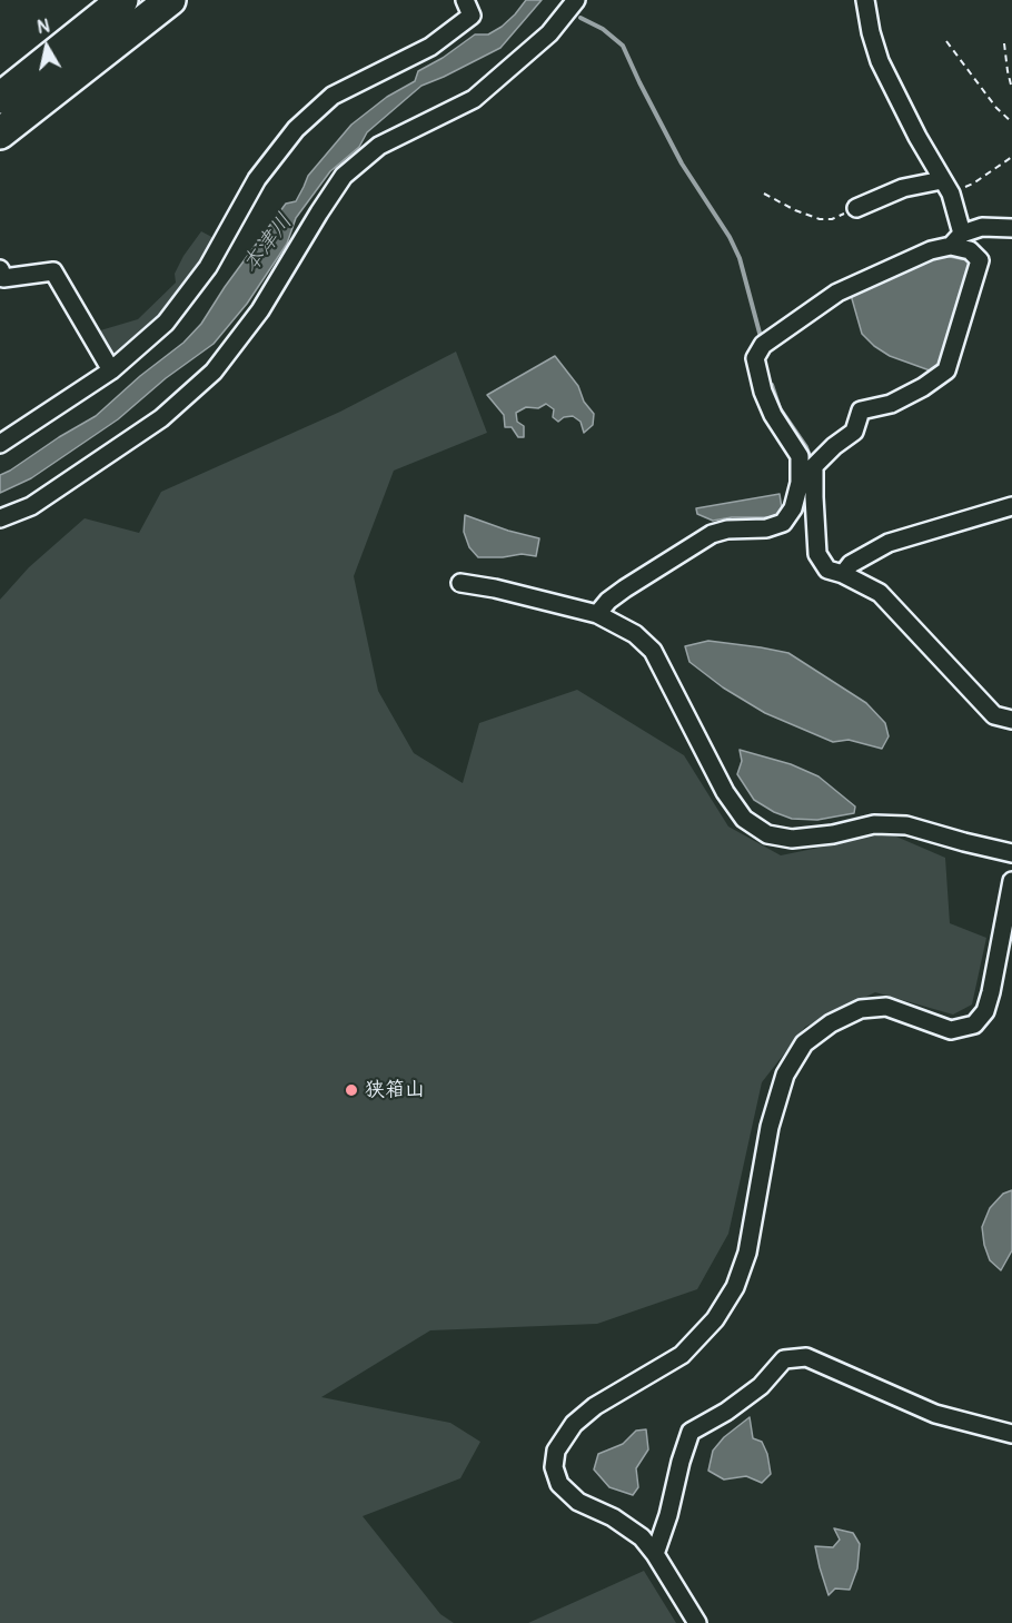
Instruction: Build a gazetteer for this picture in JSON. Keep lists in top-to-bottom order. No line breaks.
{"water":["本津川"],"places":["狭箱山"],"north":"top"}
